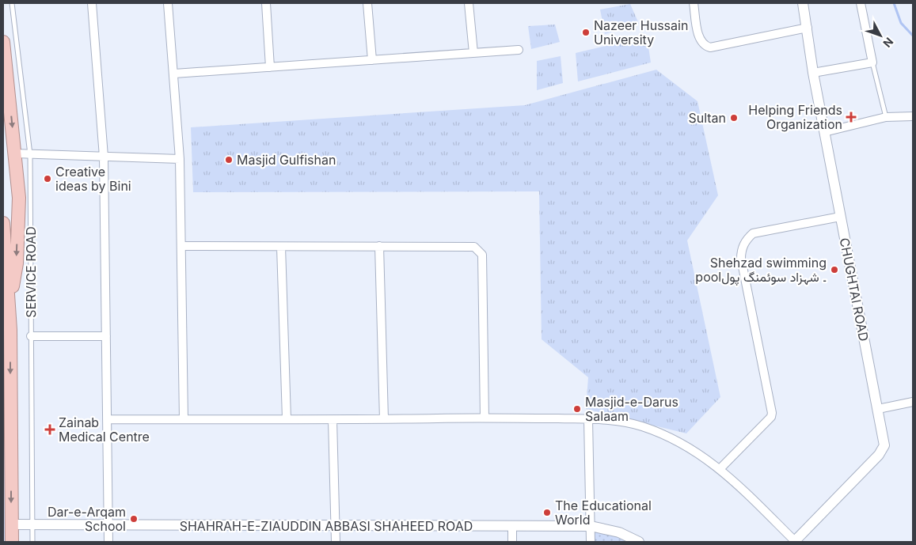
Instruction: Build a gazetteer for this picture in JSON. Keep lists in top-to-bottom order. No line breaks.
{"streets":{"street":["CHUGHTAI ROAD","SHAHRAH-E-ZIAUDDIN ABBASI SHAHEED ROAD"],"lane":["SERVICE ROAD"]},"crossings":[["SERVICE ROAD","SHAHRAH-E-ZIAUDDIN ABBASI SHAHEED ROAD"]],"places":{"other":["Nazeer Hussain University","Sultan","Masjid Gulfishan","Creative ideas by Bini","Shehzad swimming pool۔ شہزاد سوئمنگ پول","Masjid-e-Darus Salaam","The Educational World","Dar-e-Arqam School"],"health":["Helping Friends Organization","Zainab Medical Centre"]},"north":"bottom right"}
